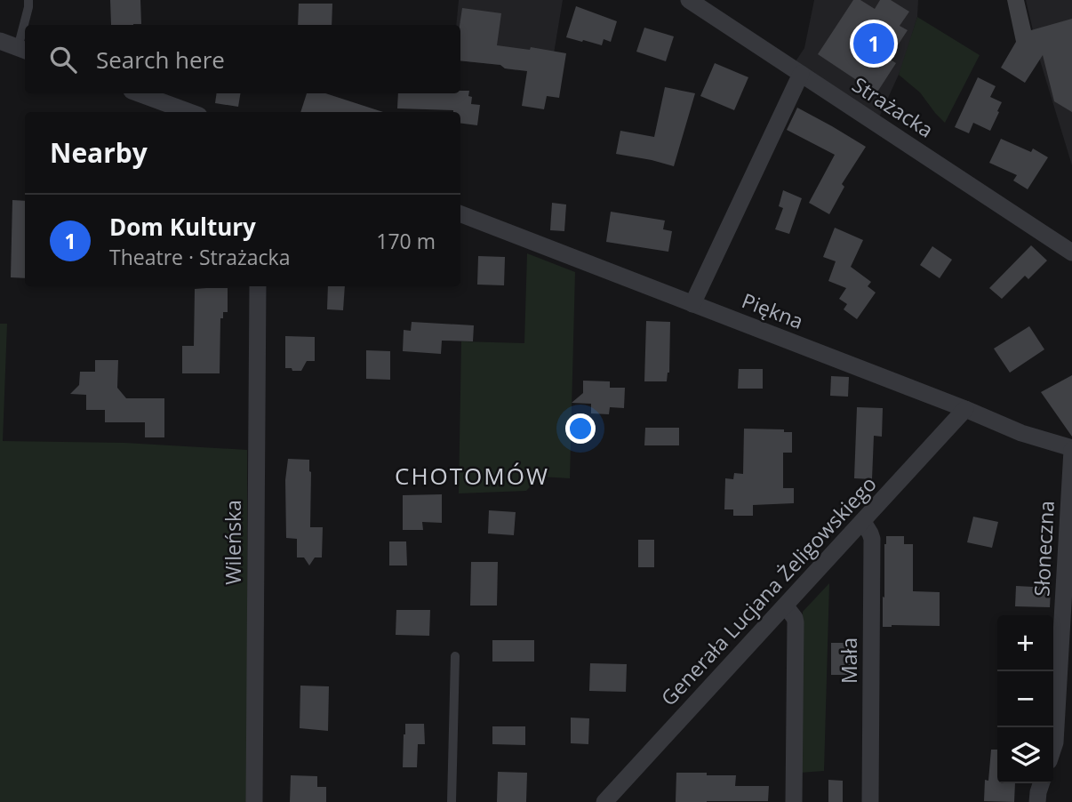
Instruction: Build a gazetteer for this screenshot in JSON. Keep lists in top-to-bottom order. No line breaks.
{"streets":{"street":["Strażacka","Piękna","Wileńska","Słoneczna","Generała Lucjana Żeligowskiego","Mała"]},"crossings":[["Piękna","Słoneczna"],["Piękna","Generała Lucjana Żeligowskiego"],["Generała Lucjana Żeligowskiego","Mała"]],"districts":["CHOTOMÓW"],"page":{"pins":"1","search":"Search here","heading":"Nearby","list":[{"mark":"1","name":"Dom Kultury","note":"Theatre · Strażacka","value":"170 m"}],"map_buttons":["+","−"]}}
